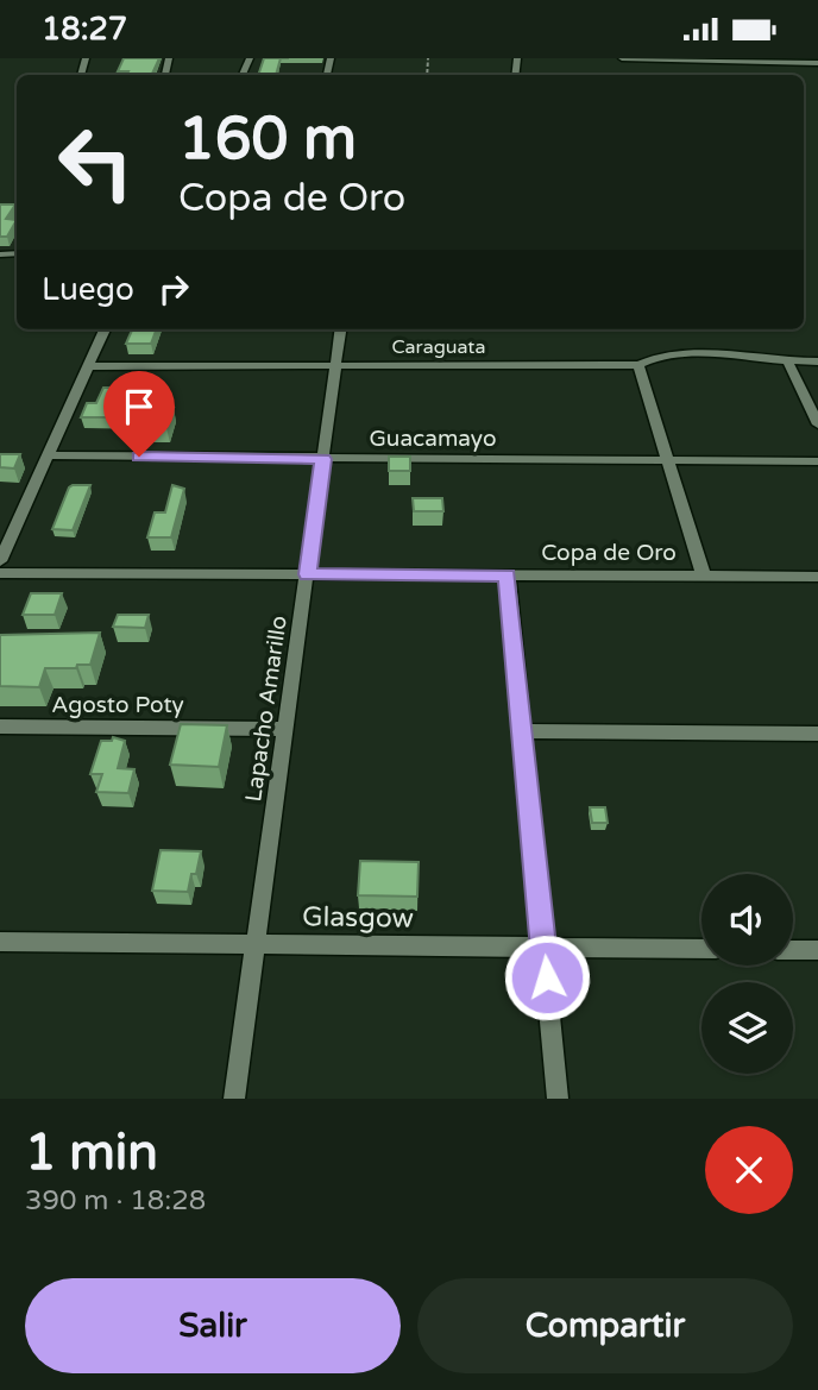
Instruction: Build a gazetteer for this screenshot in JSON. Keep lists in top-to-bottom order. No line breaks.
{"streets":{"street":["Caraguata","Guacamayo","Copa de Oro","Agosto Poty","Lapacho Amarillo","Glasgow"]},"crossings":[["Caraguata","Lapacho Amarillo"],["Guacamayo","Lapacho Amarillo"],["Copa de Oro","Lapacho Amarillo"],["Agosto Poty","Lapacho Amarillo"],["Lapacho Amarillo","Glasgow"]],"page":{"status":"18:27","turn":["160 m","Copa de Oro"],"then":"Luego","heading":["1 min","390 m · 18:28"],"buttons":["Salir","Compartir"]}}
